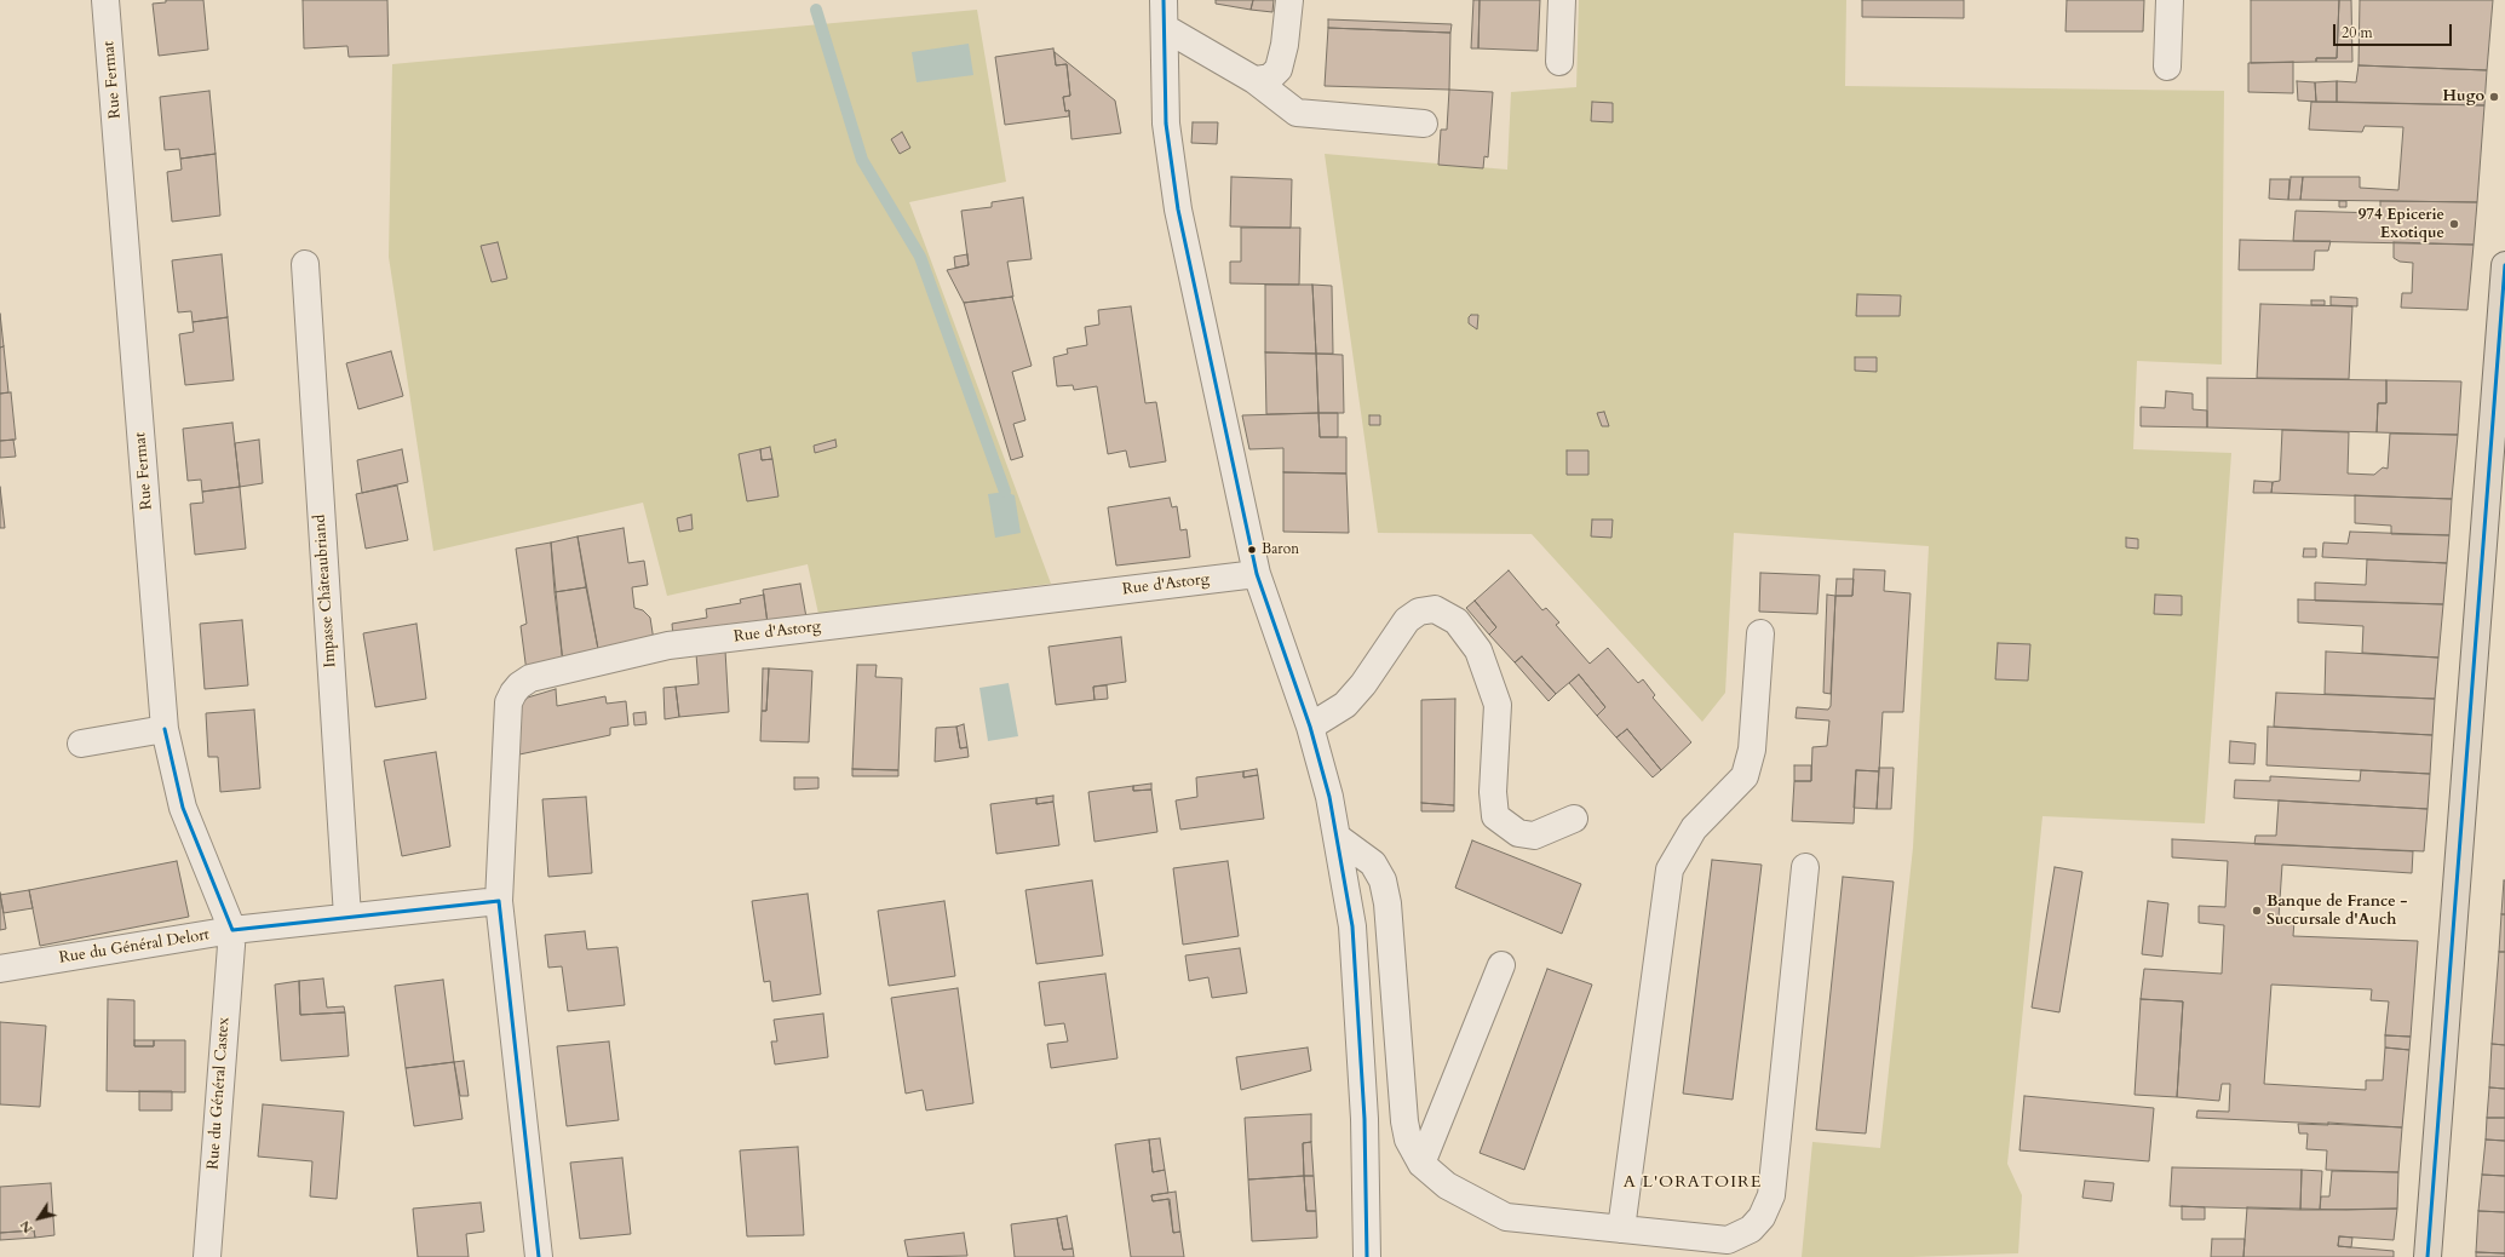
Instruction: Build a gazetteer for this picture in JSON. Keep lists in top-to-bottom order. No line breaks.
{"streets":{"street":["Rue Fermat","Rue d'Astorg","Impasse Châteaubriand","Rue du Général Delort","Rue du Général Castex"]},"crossings":[["Rue Fermat","Rue du Général Delort"],["Rue Fermat","Rue du Général Castex"],["Rue d'Astorg","Rue du Général Delort"],["Impasse Châteaubriand","Rue du Général Delort"],["Rue du Général Delort","Rue du Général Castex"]],"districts":["A L'ORATOIRE"],"places":["Hugo","974 Epicerie Exotique","Baron","Banque de France - Succursale d'Auch"],"scale_bar":"20 m","north":"bottom left"}
